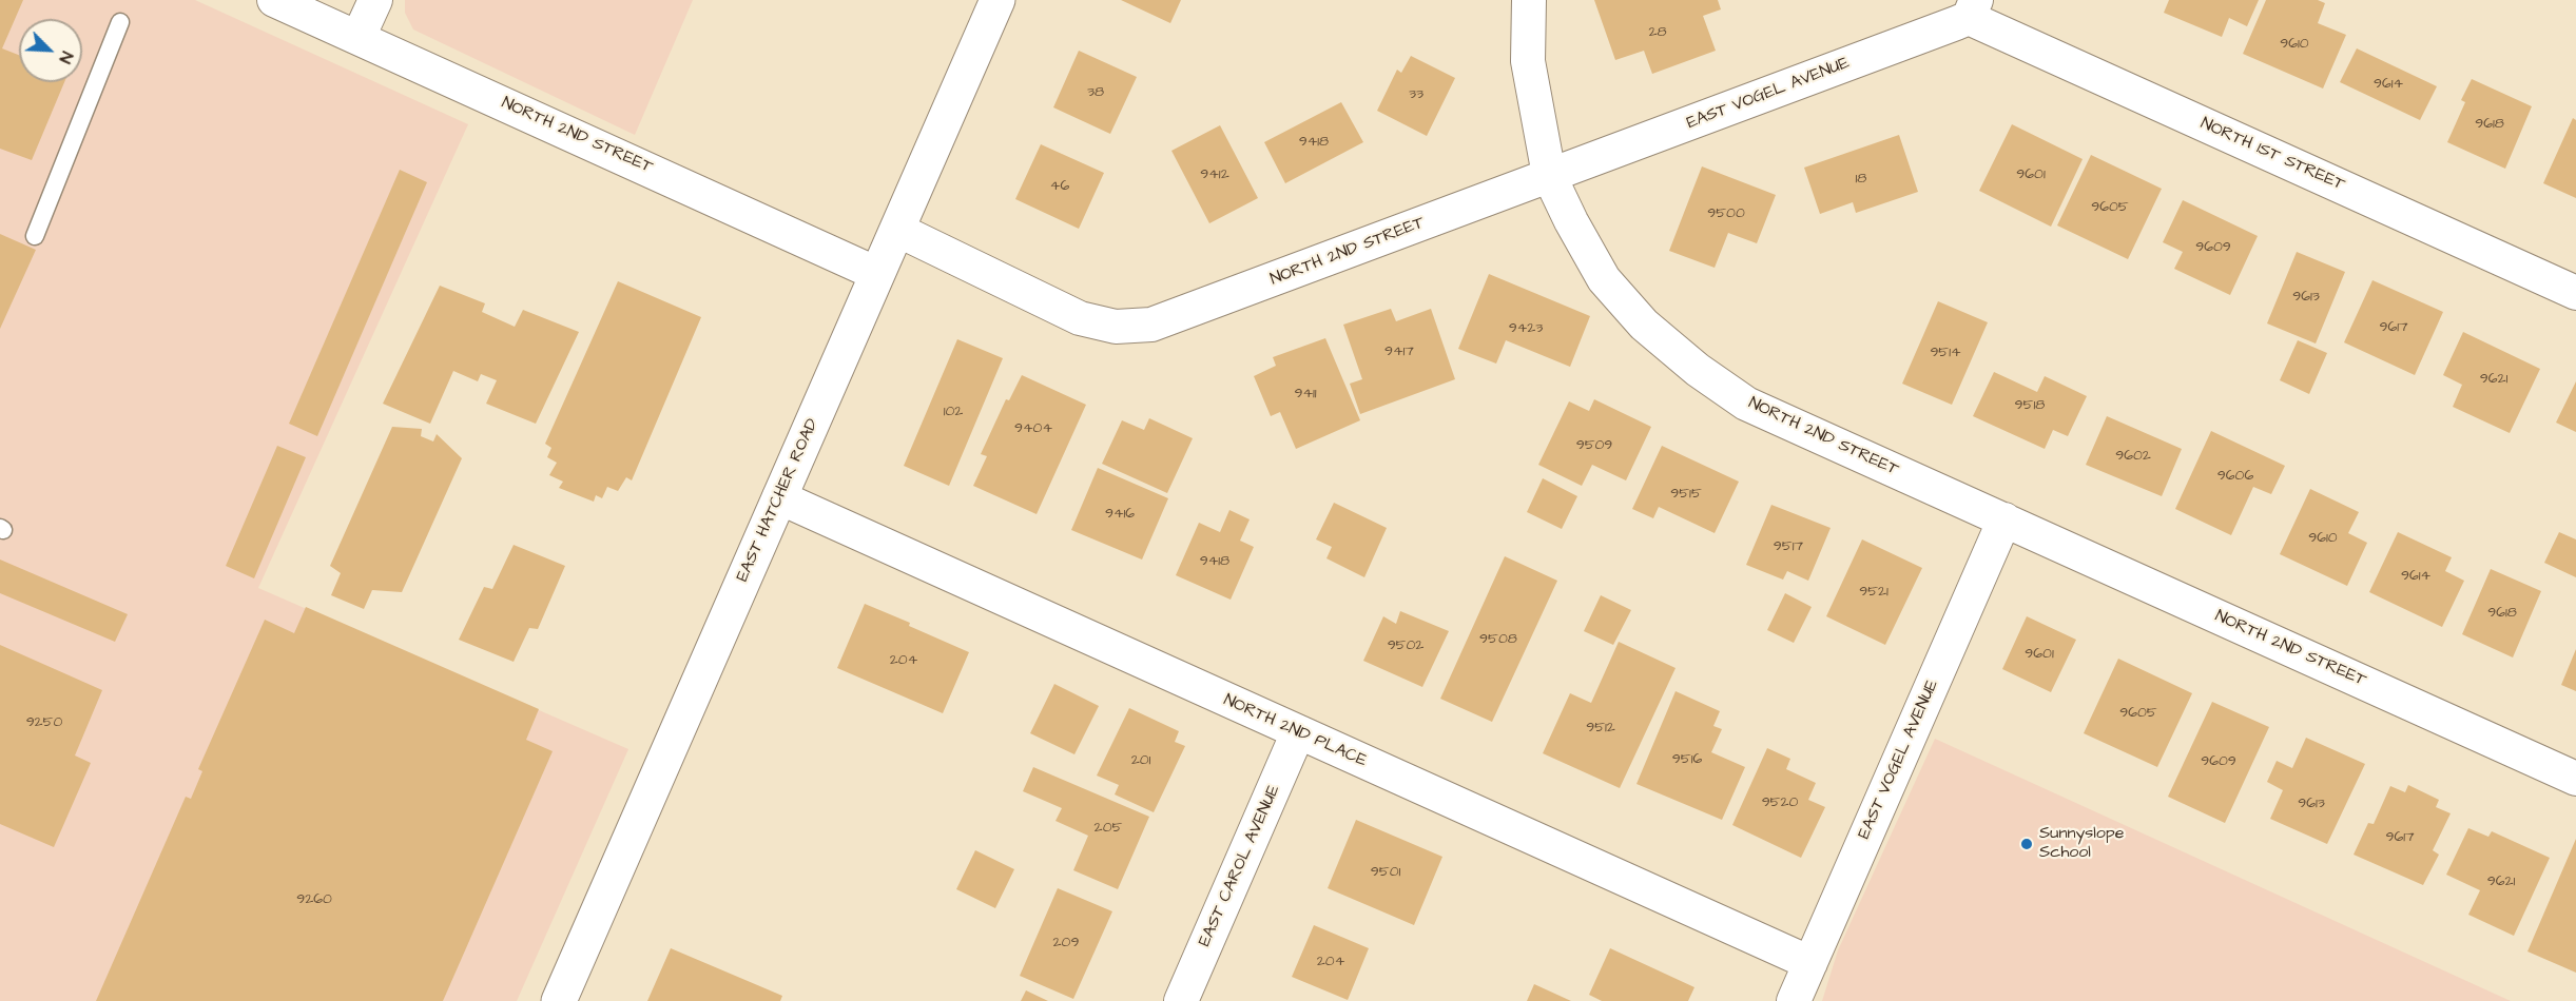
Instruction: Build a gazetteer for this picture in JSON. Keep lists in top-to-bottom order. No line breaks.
{"streets":{"street":["EAST VOGEL AVENUE","NORTH 2ND STREET","NORTH 1ST STREET","EAST HATCHER ROAD","NORTH 2ND PLACE","EAST CAROL AVENUE"]},"crossings":[["EAST VOGEL AVENUE","NORTH 2ND STREET"],["EAST VOGEL AVENUE","NORTH 1ST STREET"],["EAST VOGEL AVENUE","NORTH 2ND PLACE"],["NORTH 2ND STREET","EAST HATCHER ROAD"],["EAST HATCHER ROAD","NORTH 2ND PLACE"],["NORTH 2ND PLACE","EAST CAROL AVENUE"]],"places":["Sunnyslope School"],"house_numbers":["28","9610","9614","38","33","9618","9418","9412","9601","18","46","9605","9500","9609","9613","9617","9423","9417","9514","9621","9411","9518","102","9404","9509","9602","9606","9515","9416","9610","9517","9418","9614","9521","9618","9508","9502","9601","204","9605","9250","9512","9516","201","9609","9520","9613","205","9617","9501","9621","9260","209","204"],"north":"bottom right"}
